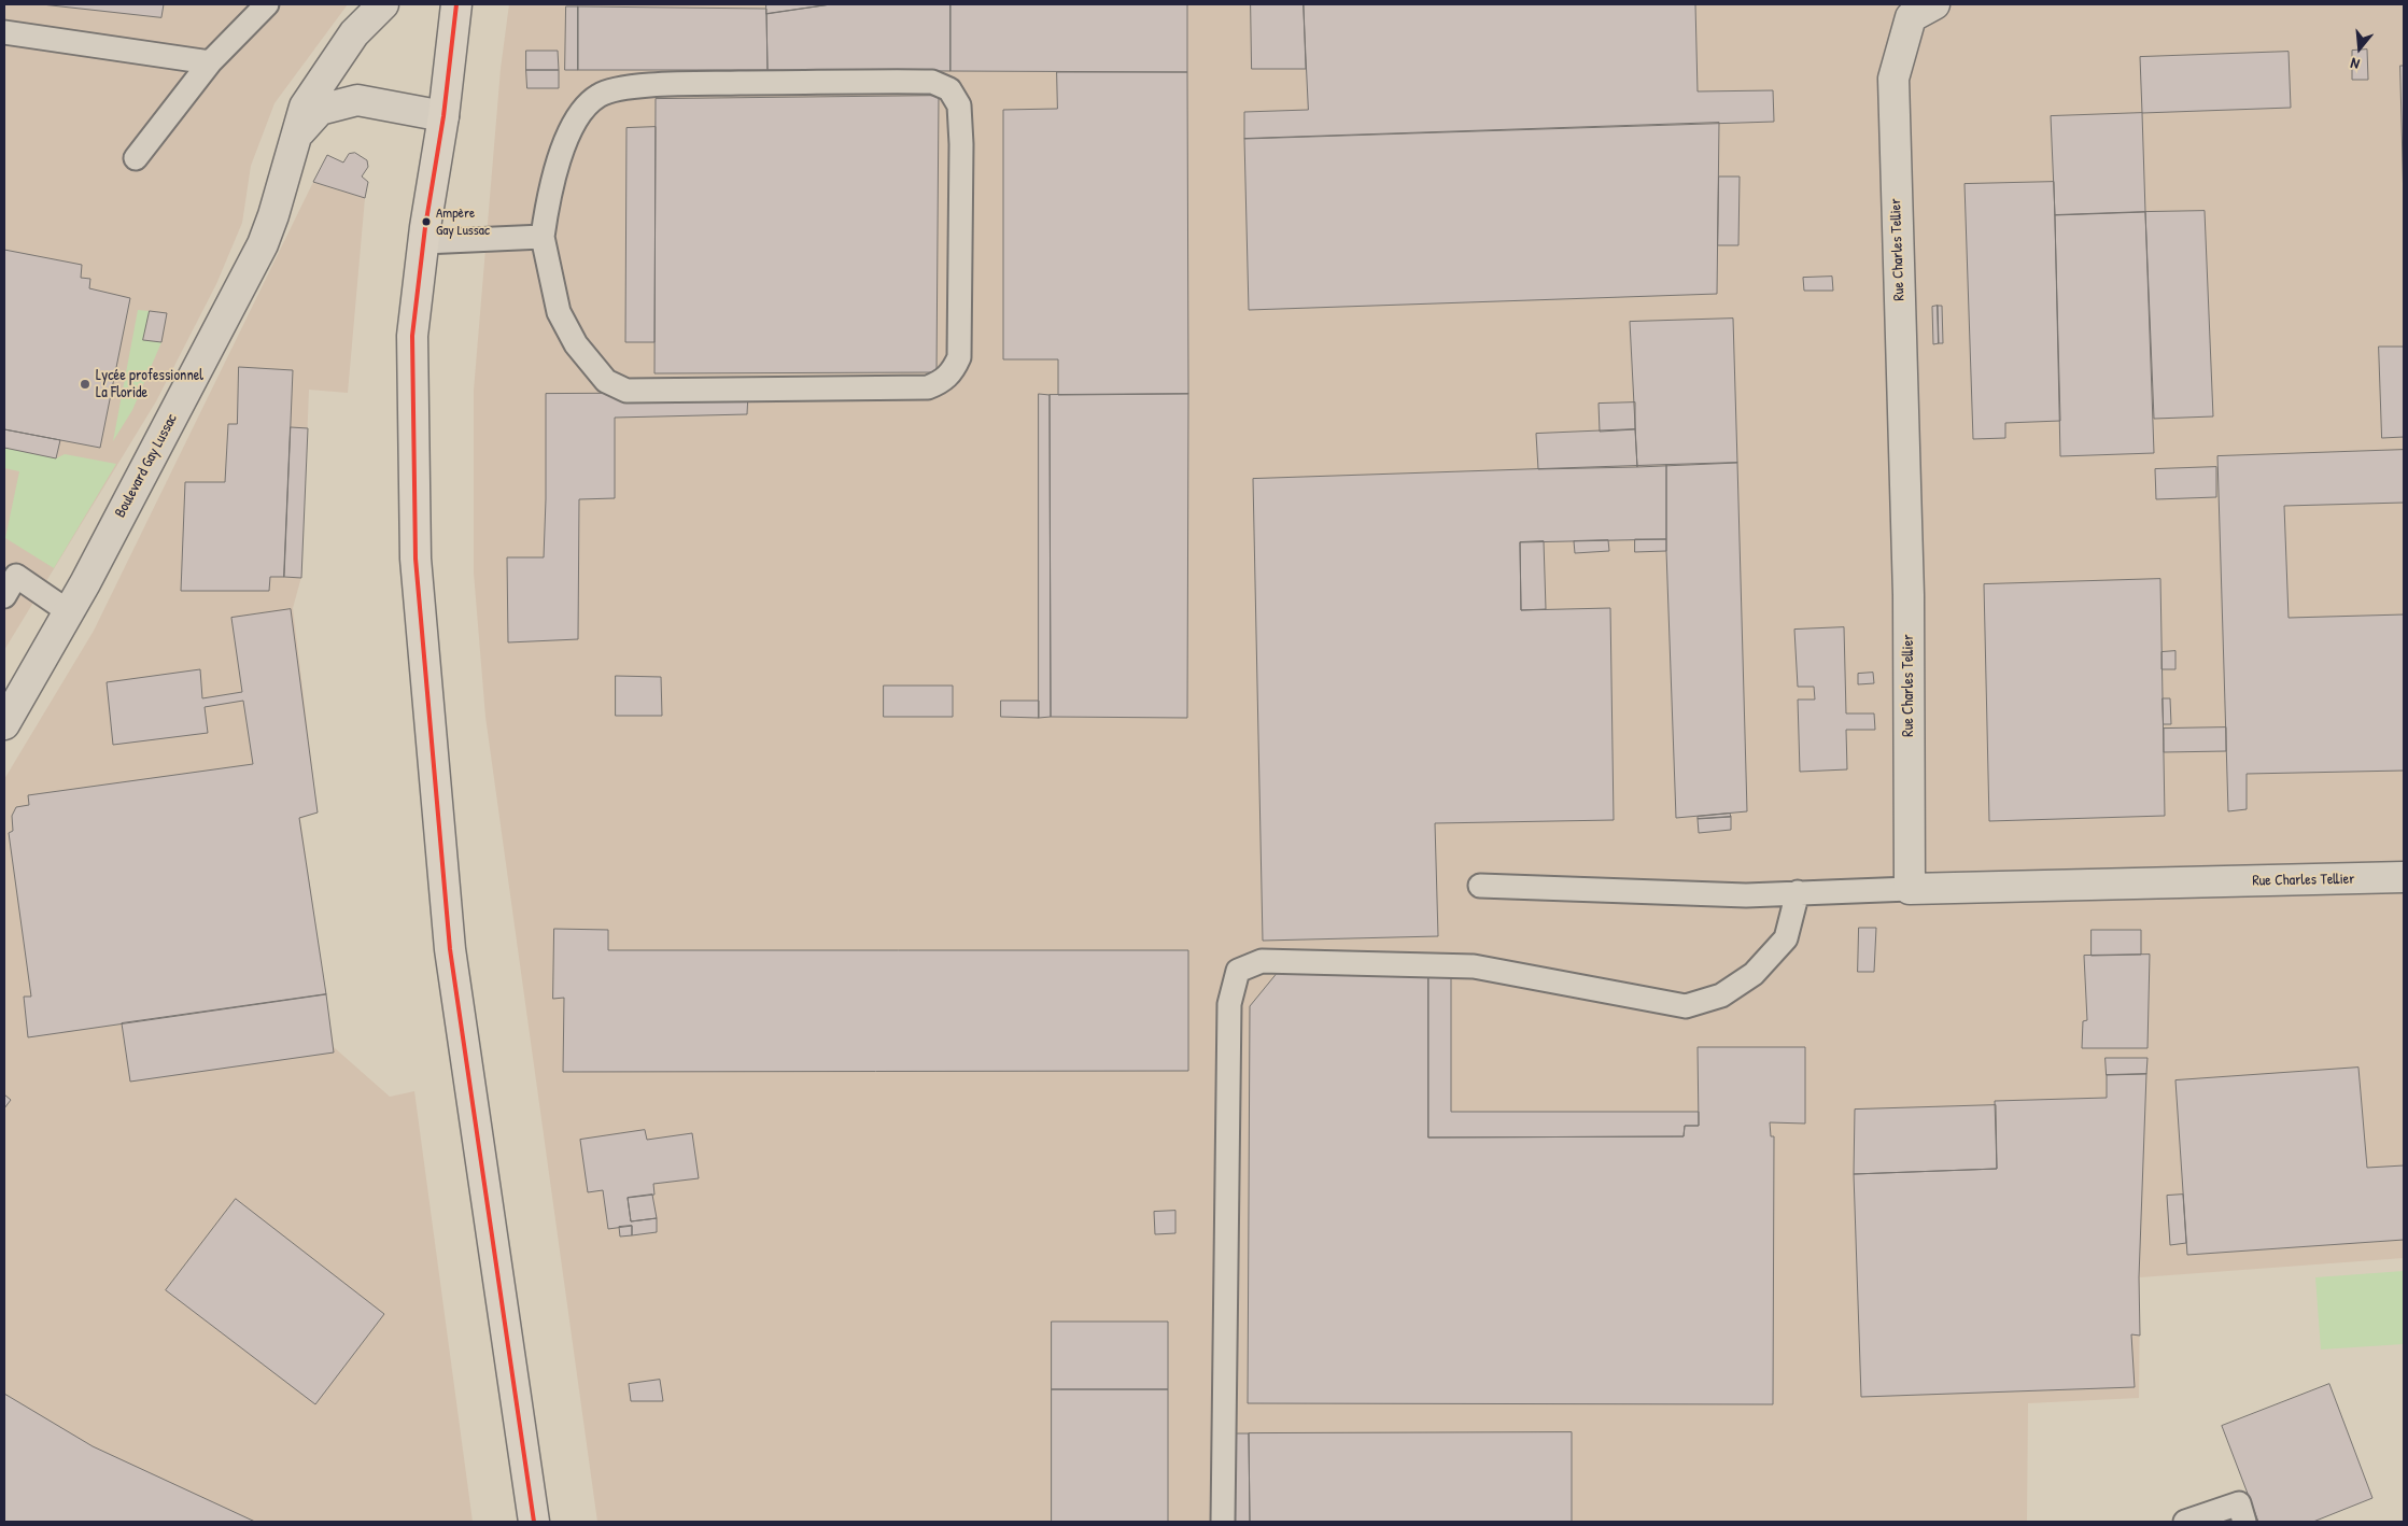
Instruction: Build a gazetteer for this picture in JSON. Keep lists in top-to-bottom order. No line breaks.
{"streets":{"street":["Rue Charles Tellier","Boulevard Gay Lussac"]},"places":["Ampère Gay Lussac","Lycée professionnel La Floride"],"north":"bottom"}
